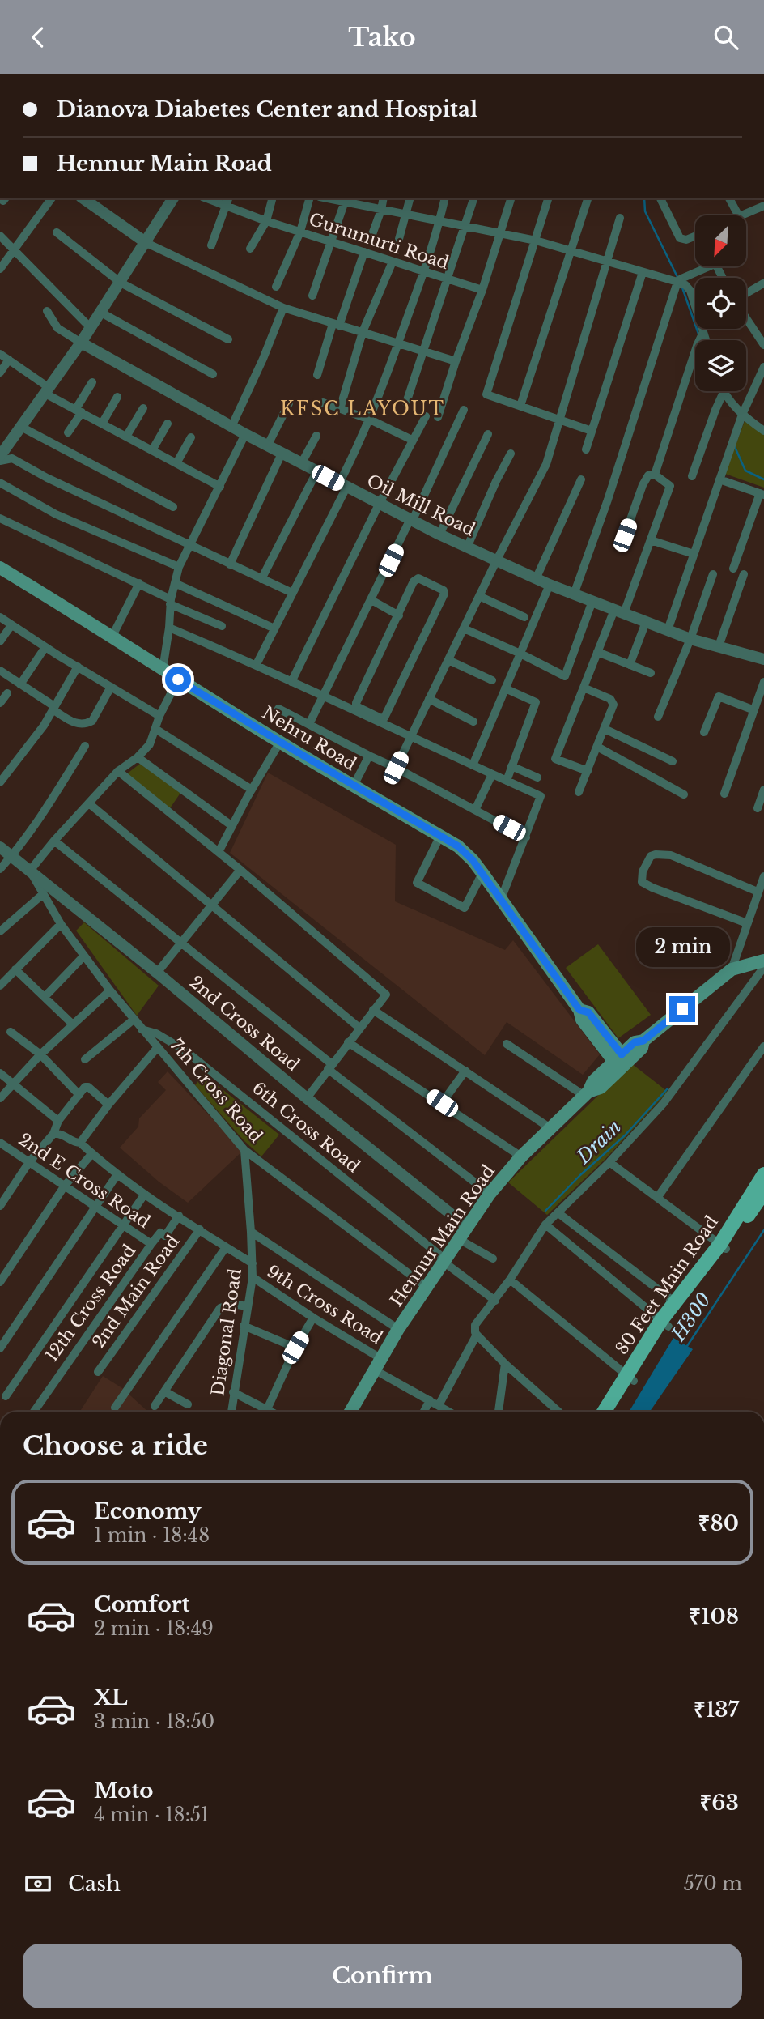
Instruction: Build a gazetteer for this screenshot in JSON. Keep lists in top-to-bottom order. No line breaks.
{"streets":{"main road":["Nehru Road","Hennur Main Road","80 Feet Main Road"],"street":["Gurumurti Road","Oil Mill Road","2nd Cross Road","7th Cross Road","6th Cross Road","2nd E Cross Road","2nd Main Road","12th Cross Road","9th Cross Road","Diagonal Road"]},"crossings":[["Nehru Road","Hennur Main Road"],["2nd Cross Road","7th Cross Road"],["2nd Cross Road","Hennur Main Road"],["7th Cross Road","6th Cross Road"],["7th Cross Road","Hennur Main Road"],["7th Cross Road","Diagonal Road"],["6th Cross Road","Hennur Main Road"],["2nd E Cross Road","12th Cross Road"],["Hennur Main Road","9th Cross Road"],["9th Cross Road","Diagonal Road"]],"districts":["KFSC LAYOUT"],"water":["Drain","H300"],"north":"bottom left","page":{"header":"Tako","banner":["Dianova Diabetes Center and Hospital","Hennur Main Road"],"bubble":"2 min","heading":"Choose a ride","list":[{"name":"Economy","note":"1 min · 18:48","value":"₹80"},{"name":"Comfort","note":"2 min · 18:49","value":"₹108"},{"name":"XL","note":"3 min · 18:50","value":"₹137"},{"name":"Moto","note":"4 min · 18:51","value":"₹63"}],"pay":["Cash","570 m"],"buttons":"Confirm"}}
